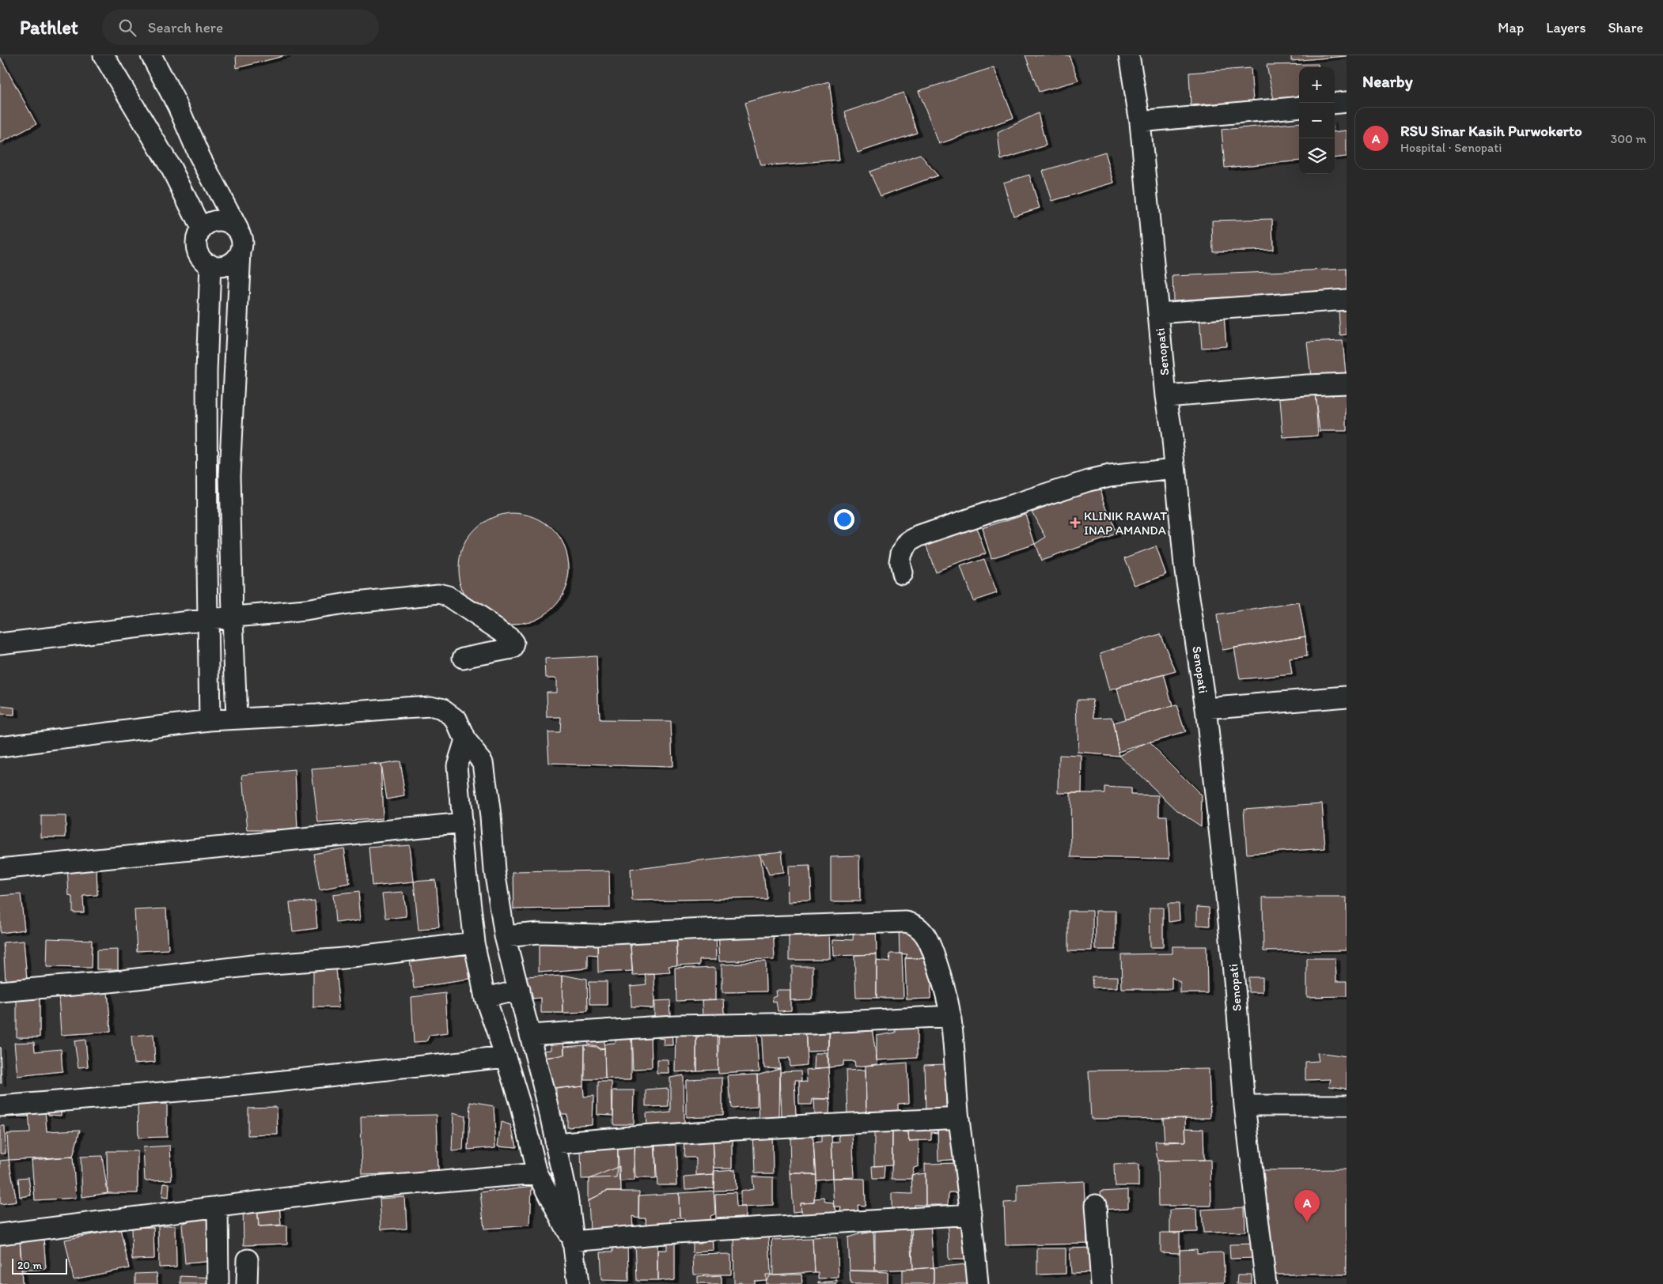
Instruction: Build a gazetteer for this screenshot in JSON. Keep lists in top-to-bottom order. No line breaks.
{"streets":{"street":["Senopati"]},"places":{"health":["KLINIK RAWAT INAP AMANDA"]},"scale_bar":"20 m","page":{"header":"Pathlet","search":"Search here","nav":["Map","Layers","Share"],"heading":"Nearby","map_buttons":["+","−"],"list":[{"mark":"A","name":"RSU Sinar Kasih Purwokerto","note":"Hospital · Senopati","value":"300 m"}],"pins":"A","scale":"20 m"}}
